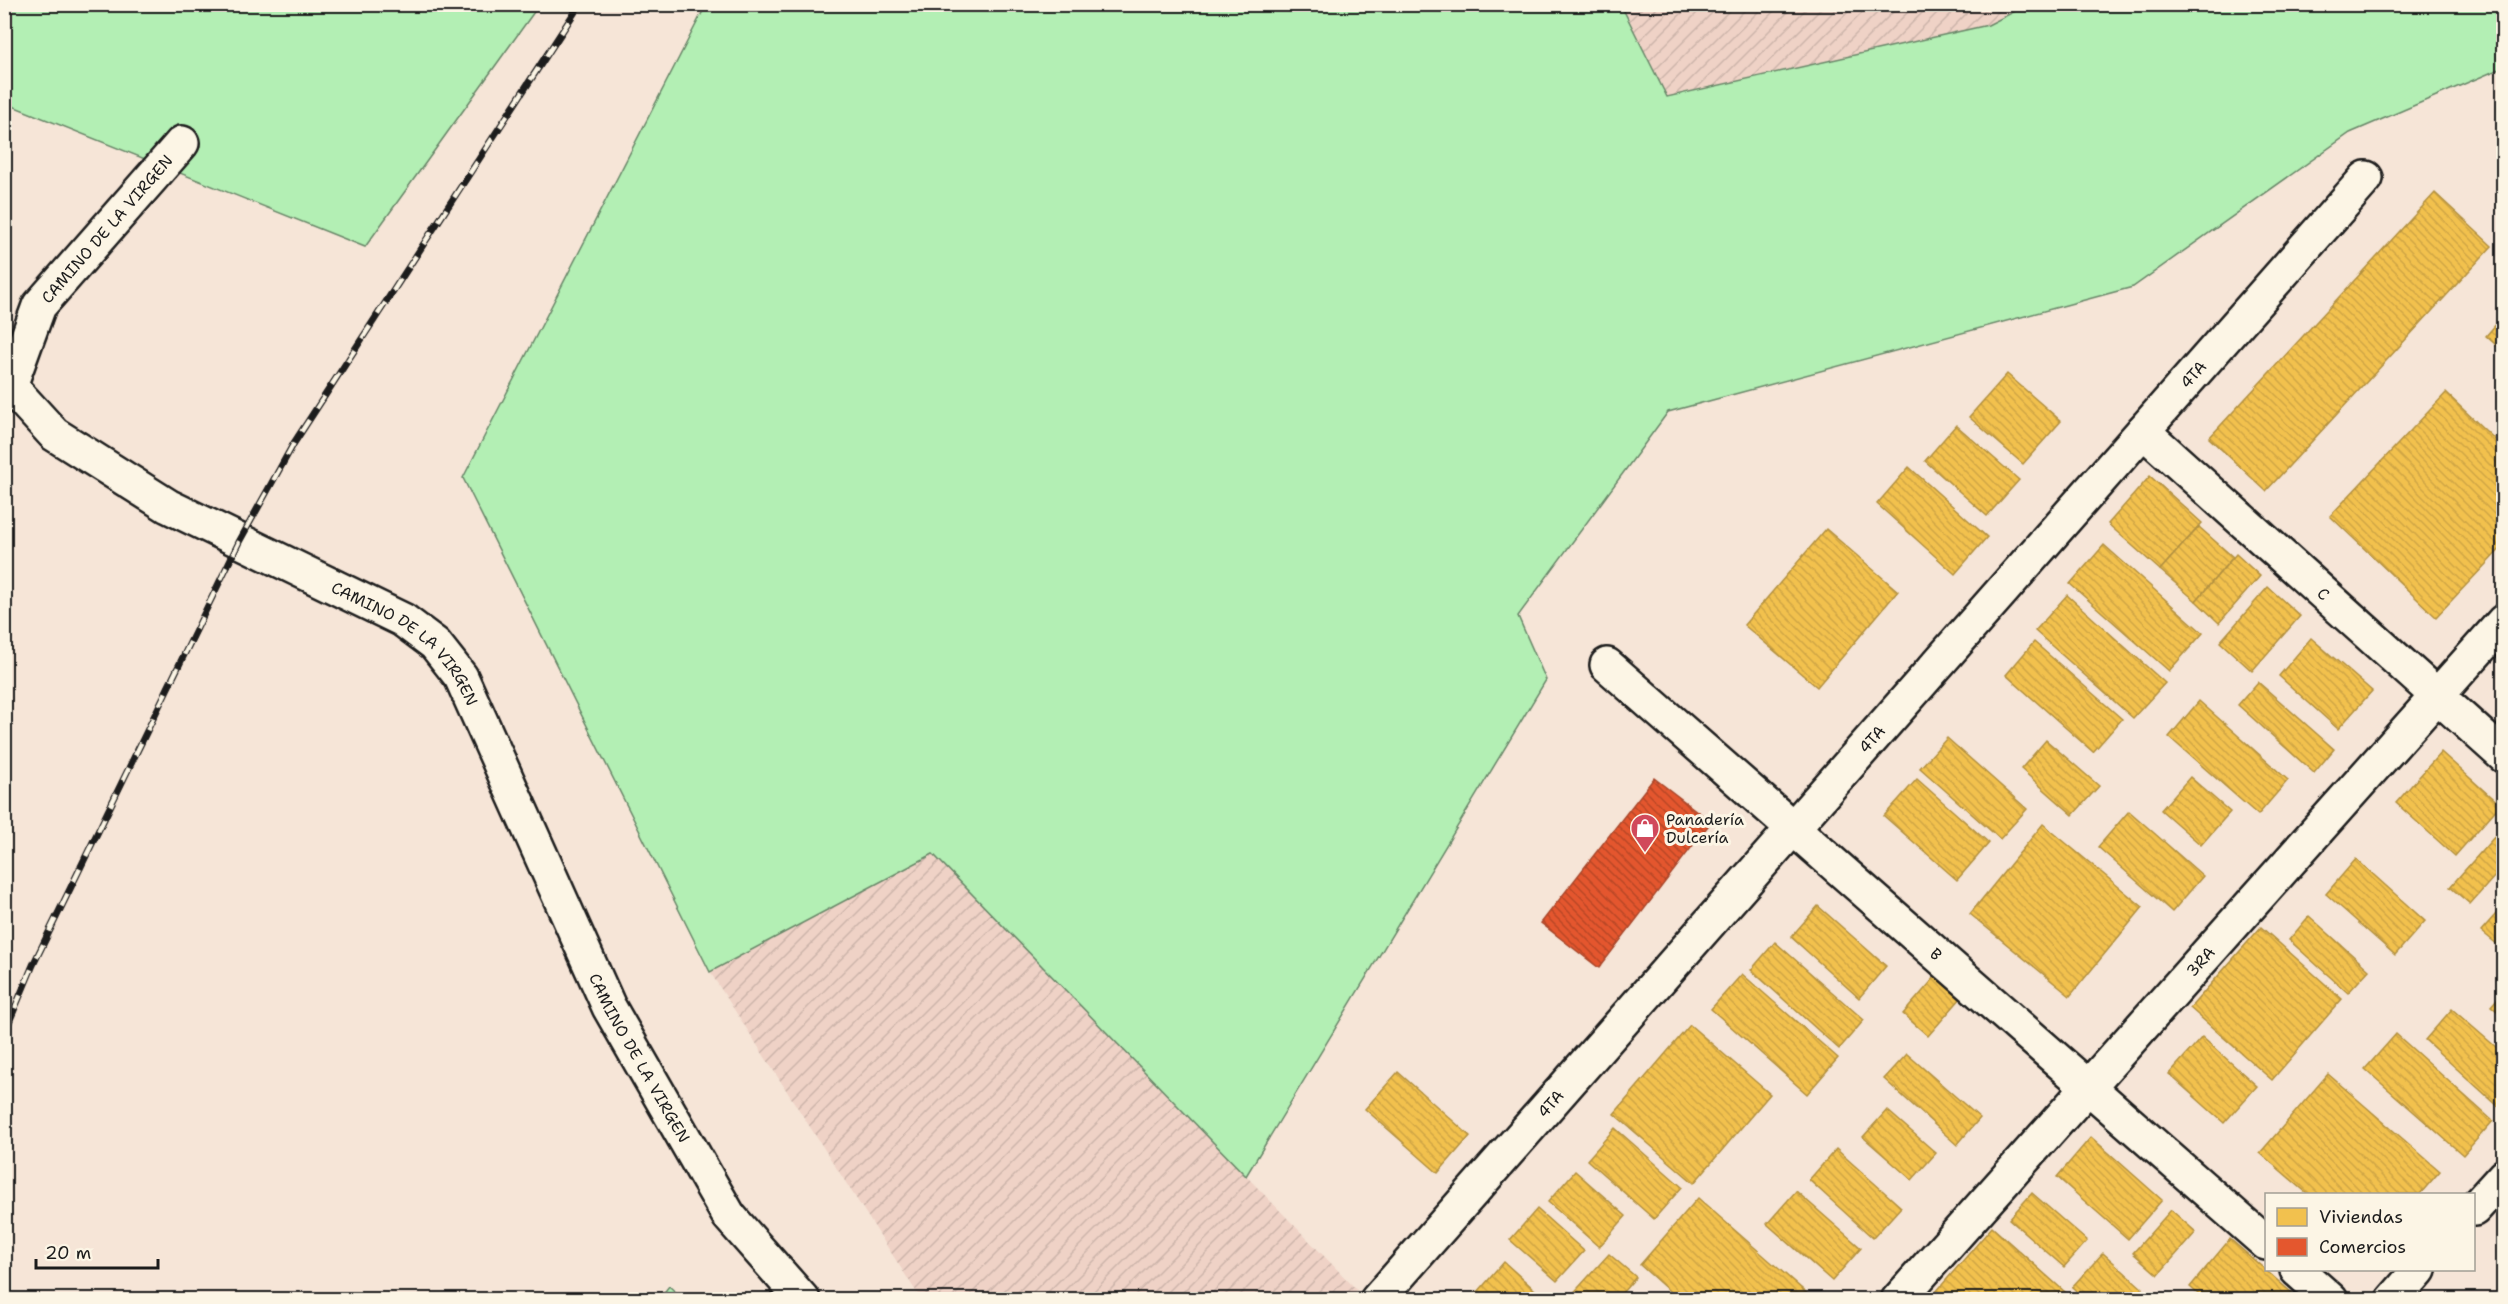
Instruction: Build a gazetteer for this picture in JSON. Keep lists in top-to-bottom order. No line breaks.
{"streets":{"street":["CAMINO DE LA VIRGEN","4TA","C","B","3RA"]},"crossings":[["4TA","C"],["4TA","B"],["C","3RA"],["B","3RA"]],"places":{"shop":["Panadería Dulcería"]},"legend":["Viviendas","Comercios"],"scale_bar":"20 m"}
